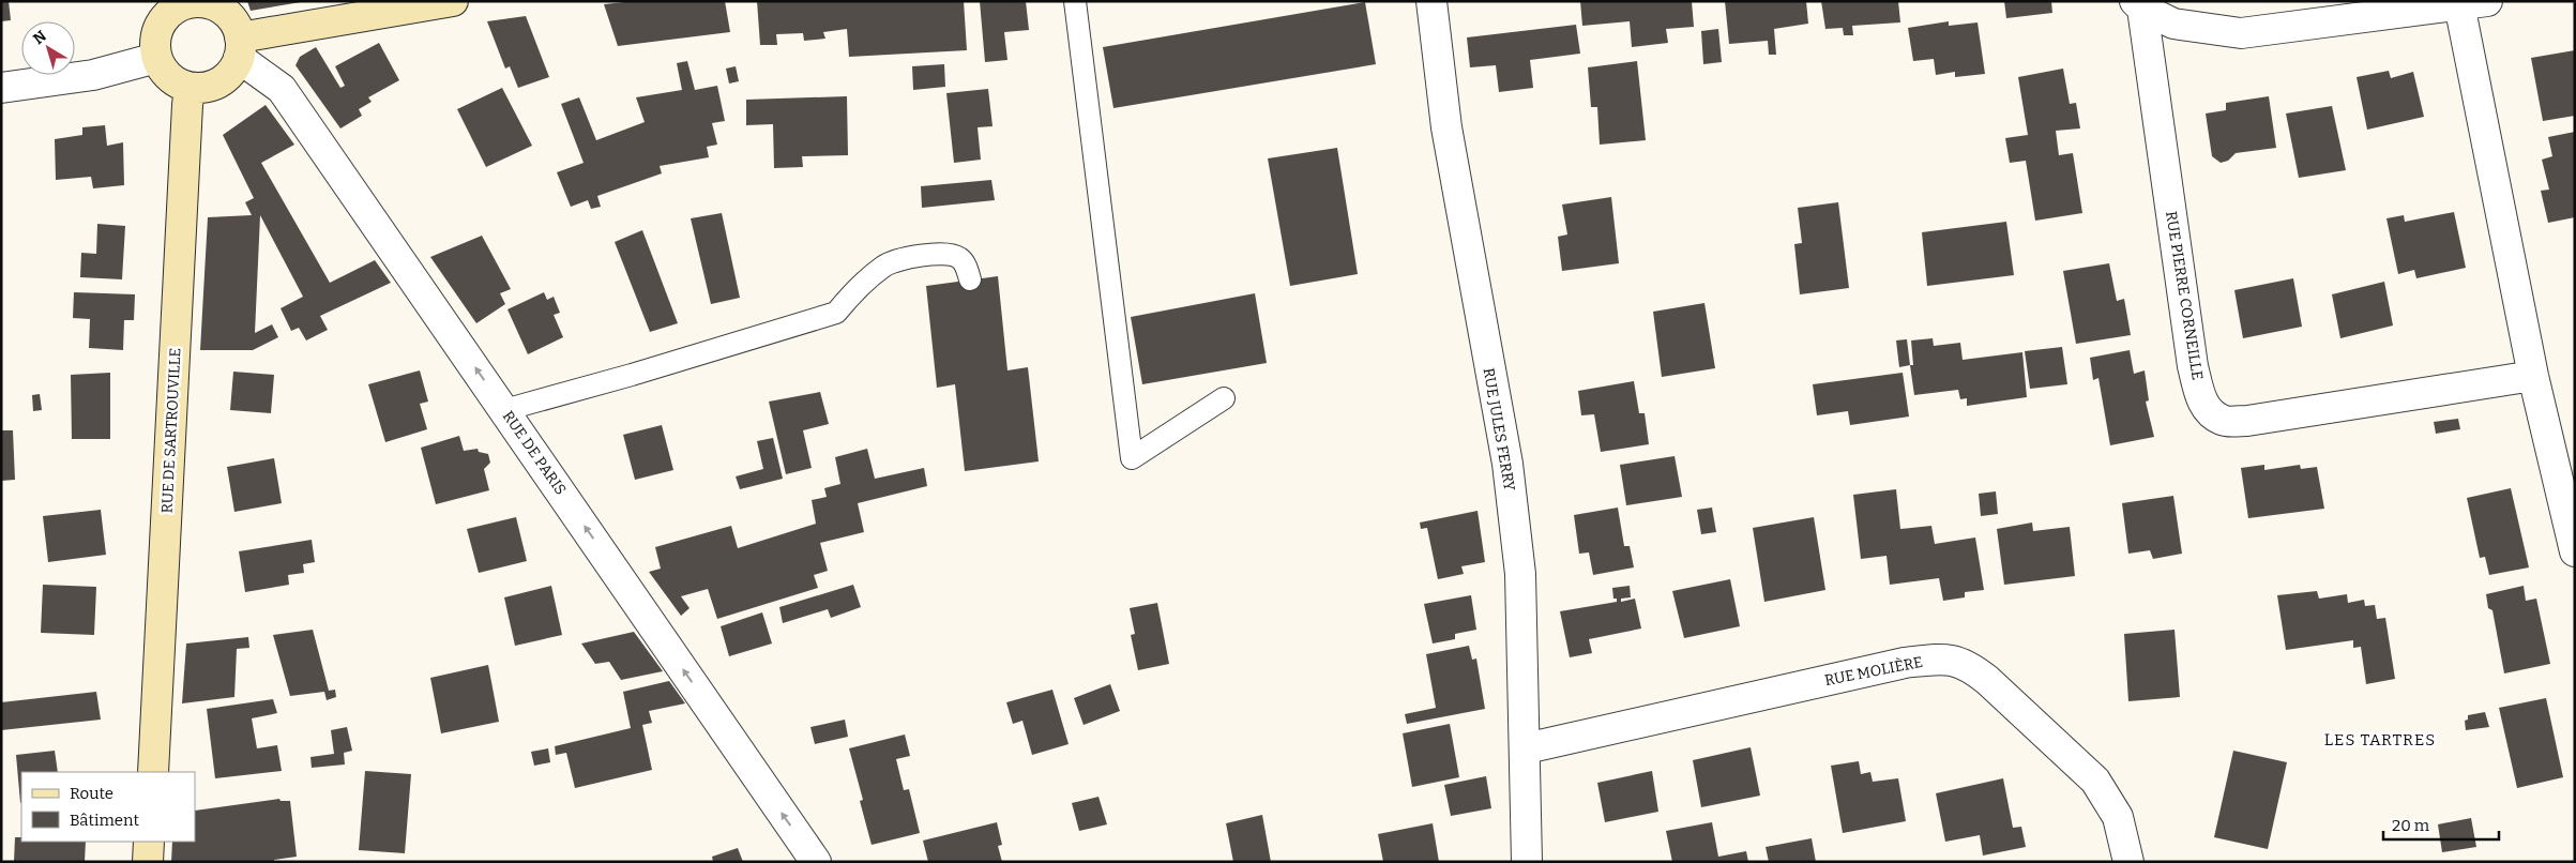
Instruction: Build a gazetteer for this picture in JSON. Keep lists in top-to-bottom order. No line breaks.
{"streets":{"main road":["RUE DE SARTROUVILLE"],"street":["RUE PIERRE CORNEILLE","RUE JULES FERRY","RUE DE PARIS","RUE MOLIÈRE"]},"crossings":[["RUE JULES FERRY","RUE MOLIÈRE"],["RUE DE SARTROUVILLE","RUE DE PARIS"]],"one_way":["RUE DE PARIS"],"districts":["LES TARTRES"],"legend":["Route","Bâtiment"],"scale_bar":"20 m","north":"top left"}
